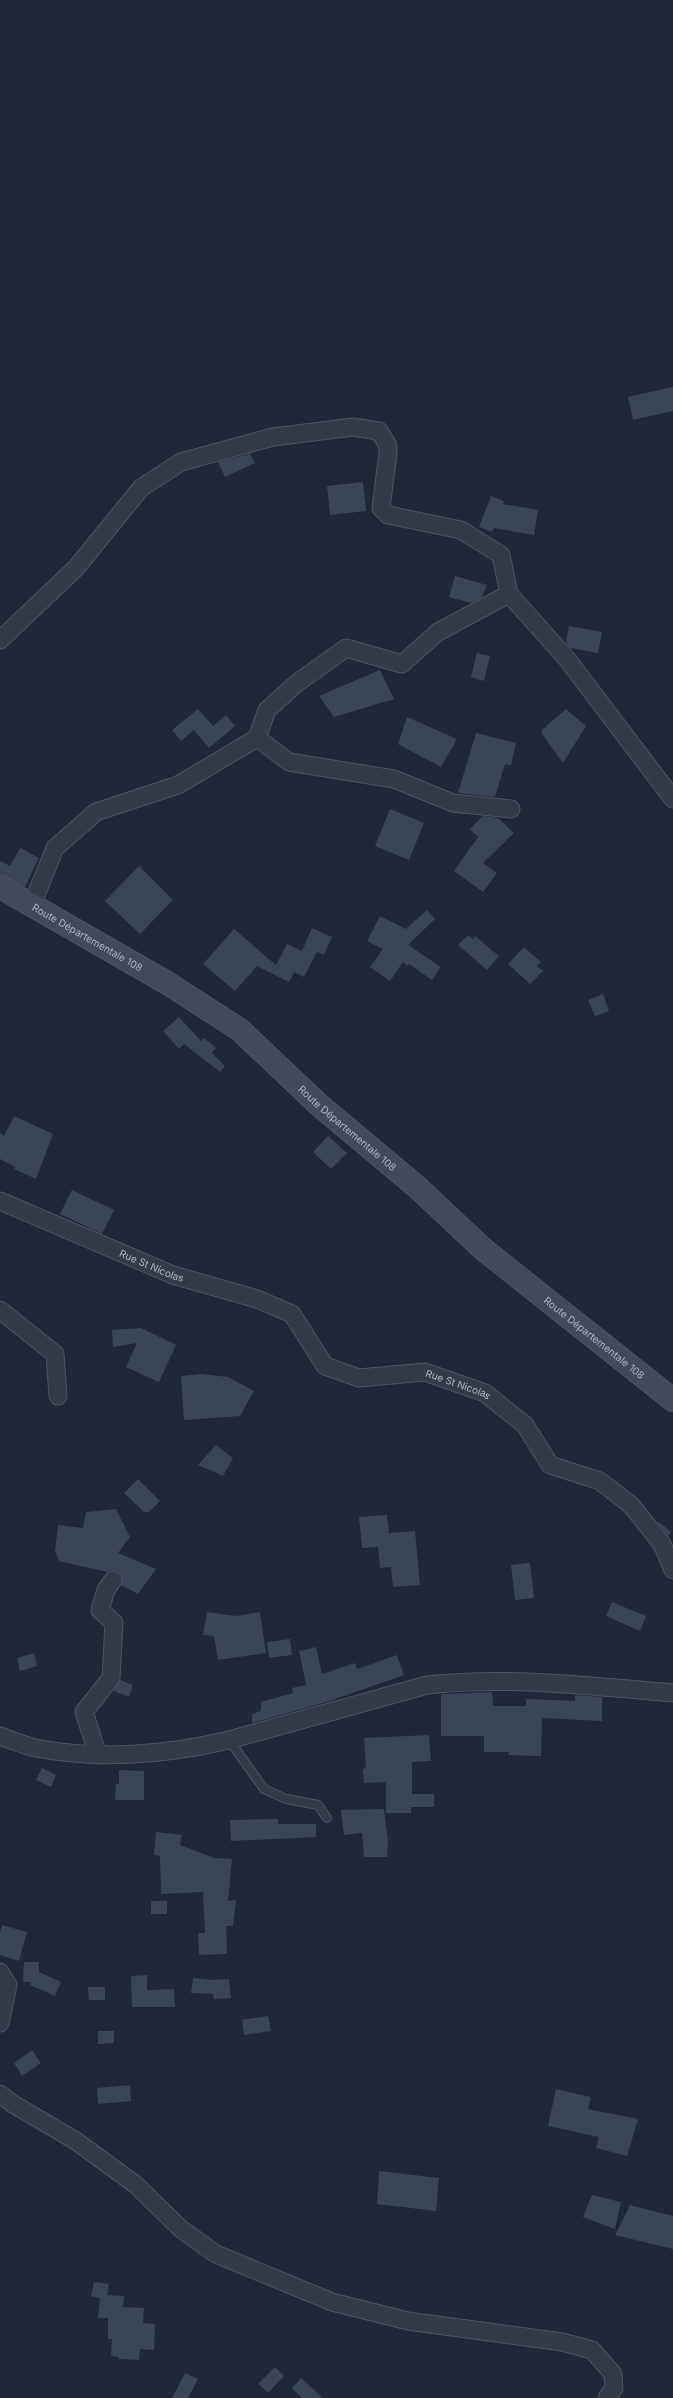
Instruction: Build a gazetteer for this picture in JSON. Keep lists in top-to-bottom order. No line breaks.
{"streets":{"main road":["Route Départementale 108"],"street":["Rue St Nicolas"]}}
